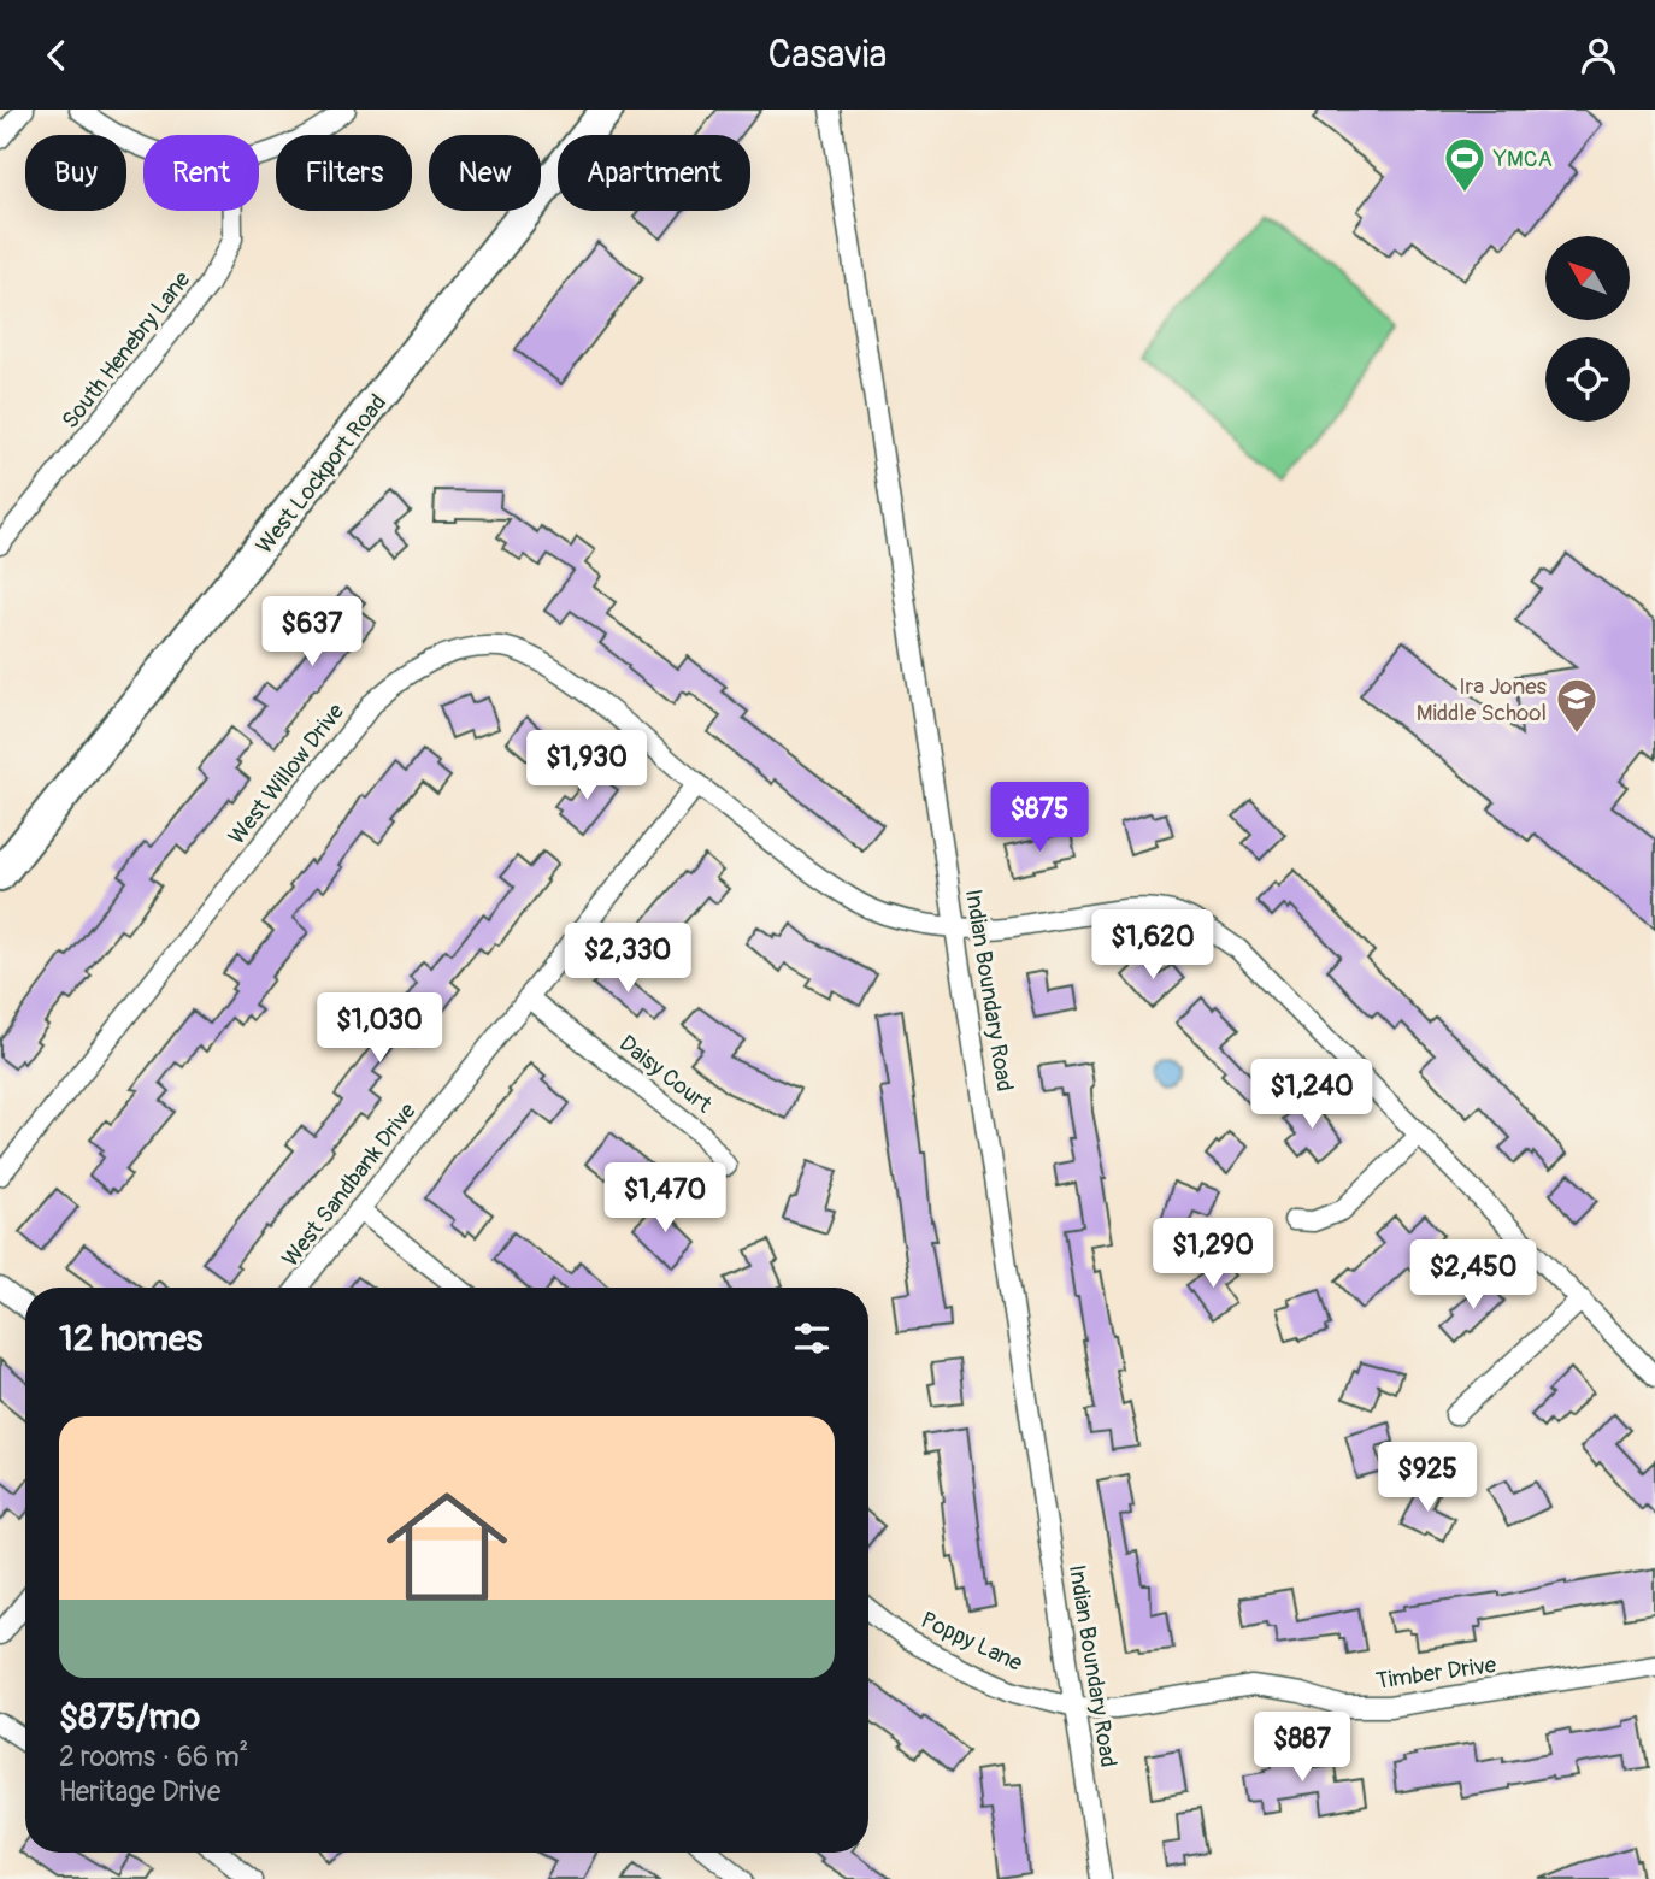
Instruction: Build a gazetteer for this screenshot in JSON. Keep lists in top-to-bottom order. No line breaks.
{"streets":{"main road":["West Lockport Road"],"street":["South Henebry Lane","West Willow Drive","Indian Boundary Road","Daisy Court","West Sandbank Drive","Poppy Lane","Timber Drive"]},"crossings":[["West Willow Drive","Indian Boundary Road"],["West Willow Drive","West Sandbank Drive"],["Indian Boundary Road","Poppy Lane"],["Indian Boundary Road","Timber Drive"],["Daisy Court","West Sandbank Drive"],["Poppy Lane","Timber Drive"]],"places":{"sports":["YMCA"],"school or university":["Ira Jones Middle School"]},"north":"top left","page":{"header":"Casavia","chip":["Buy","Rent","Filters","New","Apartment"],"price":["$637","$1,930","$875","$1,620","$2,330","$1,030","$1,240","$1,470","$1,290","$2,450","$925","$887"],"heading":"12 homes","list":[{"name":"$875/mo","note":"2 rooms · 66 m² · Heritage Drive"}]}}
